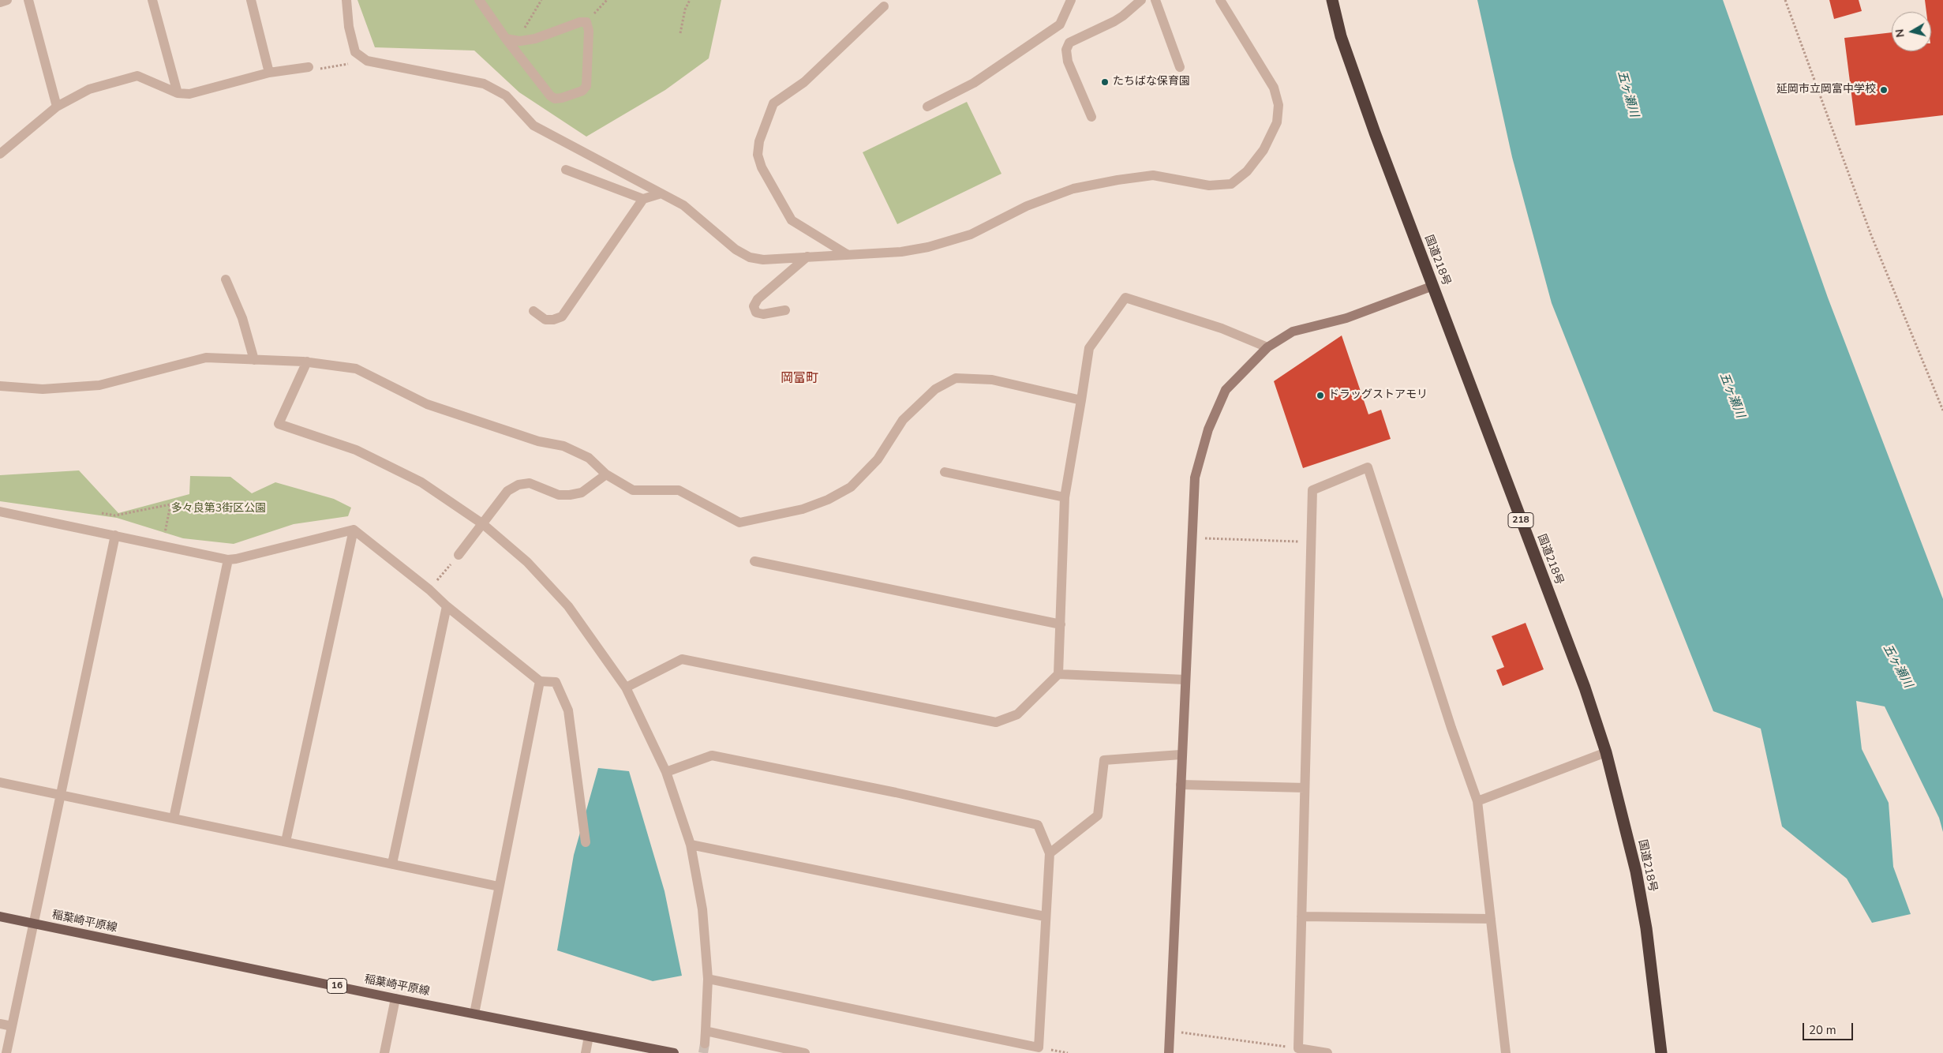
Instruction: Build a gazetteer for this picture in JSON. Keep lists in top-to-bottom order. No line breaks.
{"streets":{"highway":["国道218号","218"],"main road":["稲葉崎平原線","16"]},"districts":["岡富町"],"water":["五ヶ瀬川"],"parks":["多々良第3街区公園"],"places":["たちばな保育園","延岡市立岡富中学校","ドラッグストアモリ"],"scale_bar":"20 m","north":"left"}
